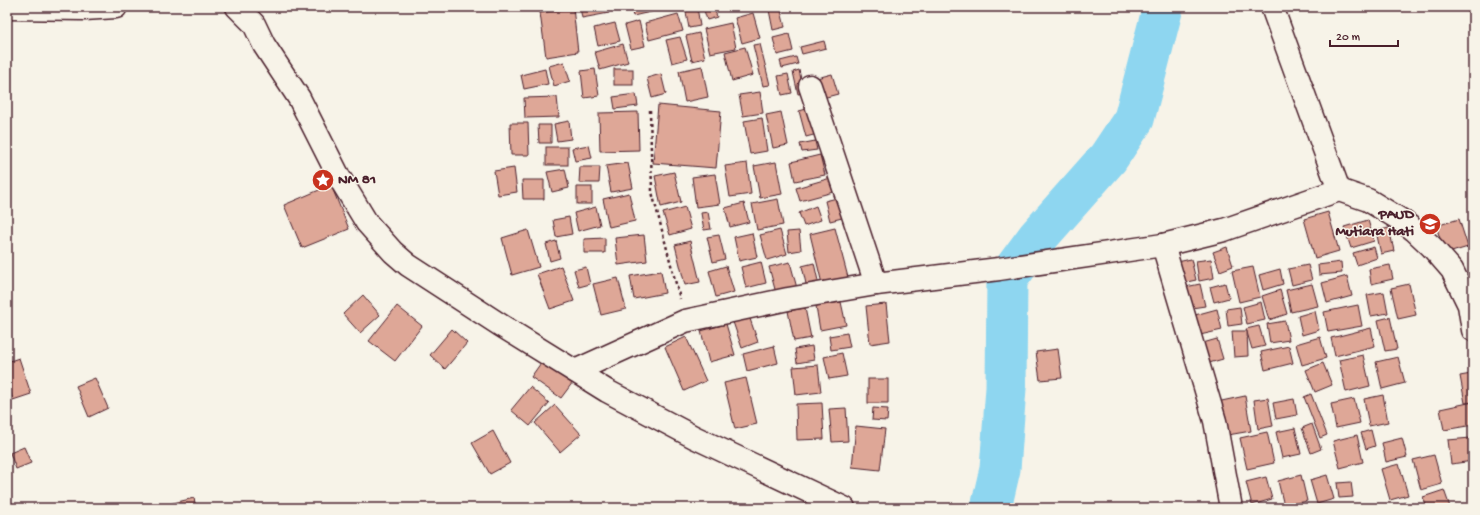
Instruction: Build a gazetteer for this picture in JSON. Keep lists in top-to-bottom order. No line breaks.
{"places":{"place":["NM 81"],"school or university":["PAUD Mutiara Hati"]},"scale_bar":"20 m"}
